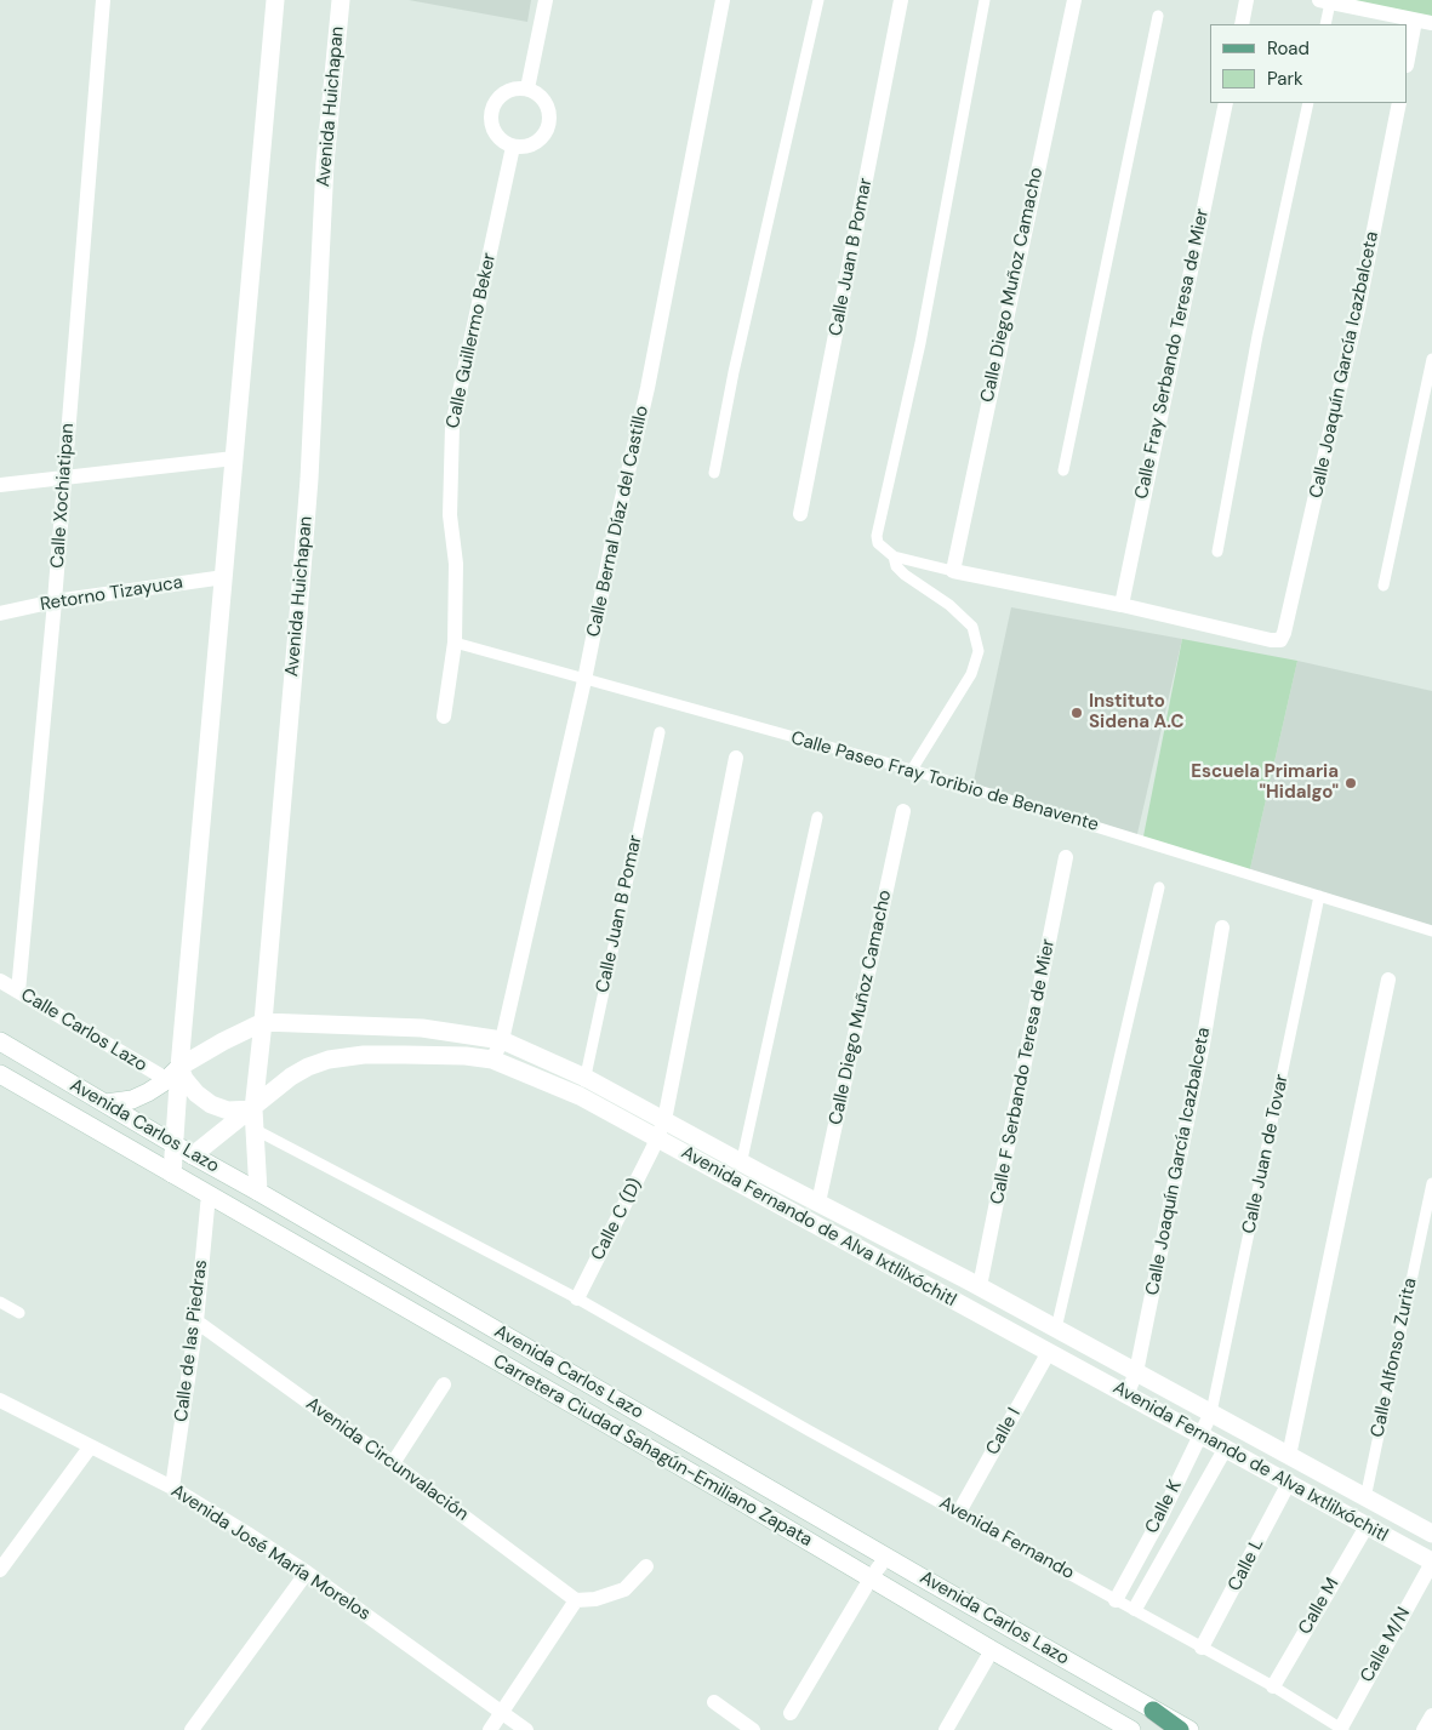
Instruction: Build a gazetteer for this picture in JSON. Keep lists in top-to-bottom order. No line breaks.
{"streets":{"street":["Avenida Huichapan","Calle Juan B Pomar","Calle Diego Muñoz Camacho","Calle Guillermo Beker","Calle Fray Serbando Teresa de Mier","Calle Joaquín García Icazbalceta","Calle Xochiatipan","Calle Bernal Díaz del Castillo","Retorno Tizayuca","Calle Paseo Fray Toribio de Benavente","Calle Carlos Lazo","Calle F Serbando Teresa de Mier","Avenida Carlos Lazo","Calle Juan de Tovar","Calle C (D)","Avenida Fernando de Alva Ixtlilxóchitl","Calle de las Piedras","Calle Alfonso Zurita","Calle I","Carretera Ciudad Sahagún-Emiliano Zapata","Avenida Circunvalación","Calle K","Avenida Fernando","Avenida José María Morelos","Calle L","Calle M","Calle M/N"]},"crossings":[["Avenida Huichapan","Avenida Carlos Lazo"],["Avenida Huichapan","Avenida Fernando de Alva Ixtlilxóchitl"],["Avenida Huichapan","Avenida Fernando"],["Calle Juan B Pomar","Avenida Fernando de Alva Ixtlilxóchitl"],["Calle Diego Muñoz Camacho","Avenida Fernando de Alva Ixtlilxóchitl"],["Calle Guillermo Beker","Calle Paseo Fray Toribio de Benavente"],["Calle Fray Serbando Teresa de Mier","Calle Joaquín García Icazbalceta"],["Calle Joaquín García Icazbalceta","Avenida Fernando de Alva Ixtlilxóchitl"],["Calle Xochiatipan","Retorno Tizayuca"],["Calle Xochiatipan","Calle Carlos Lazo"],["Calle Bernal Díaz del Castillo","Calle Paseo Fray Toribio de Benavente"],["Calle Bernal Díaz del Castillo","Avenida Fernando de Alva Ixtlilxóchitl"],["Calle Paseo Fray Toribio de Benavente","Calle Juan de Tovar"],["Calle Carlos Lazo","Avenida Fernando de Alva Ixtlilxóchitl"],["Calle F Serbando Teresa de Mier","Avenida Fernando de Alva Ixtlilxóchitl"],["Avenida Carlos Lazo","Avenida Fernando de Alva Ixtlilxóchitl"],["Avenida Carlos Lazo","Carretera Ciudad Sahagún-Emiliano Zapata"],["Calle Juan de Tovar","Avenida Fernando de Alva Ixtlilxóchitl"],["Calle Juan de Tovar","Calle K"],["Calle C (D)","Avenida Fernando de Alva Ixtlilxóchitl"],["Calle C (D)","Avenida Fernando"],["Avenida Fernando de Alva Ixtlilxóchitl","Calle Alfonso Zurita"],["Avenida Fernando de Alva Ixtlilxóchitl","Calle I"],["Avenida Fernando de Alva Ixtlilxóchitl","Calle K"],["Avenida Fernando de Alva Ixtlilxóchitl","Calle L"],["Avenida Fernando de Alva Ixtlilxóchitl","Calle M"],["Avenida Fernando de Alva Ixtlilxóchitl","Calle M/N"],["Calle de las Piedras","Carretera Ciudad Sahagún-Emiliano Zapata"],["Calle de las Piedras","Avenida Circunvalación"],["Calle de las Piedras","Avenida José María Morelos"],["Calle I","Avenida Fernando"],["Calle K","Avenida Fernando"],["Avenida Fernando","Calle L"],["Avenida Fernando","Calle M"],["Avenida Fernando","Calle M/N"]],"places":["Instituto Sidena A.C","Escuela Primaria \"Hidalgo\""],"legend":["Road","Park"]}
